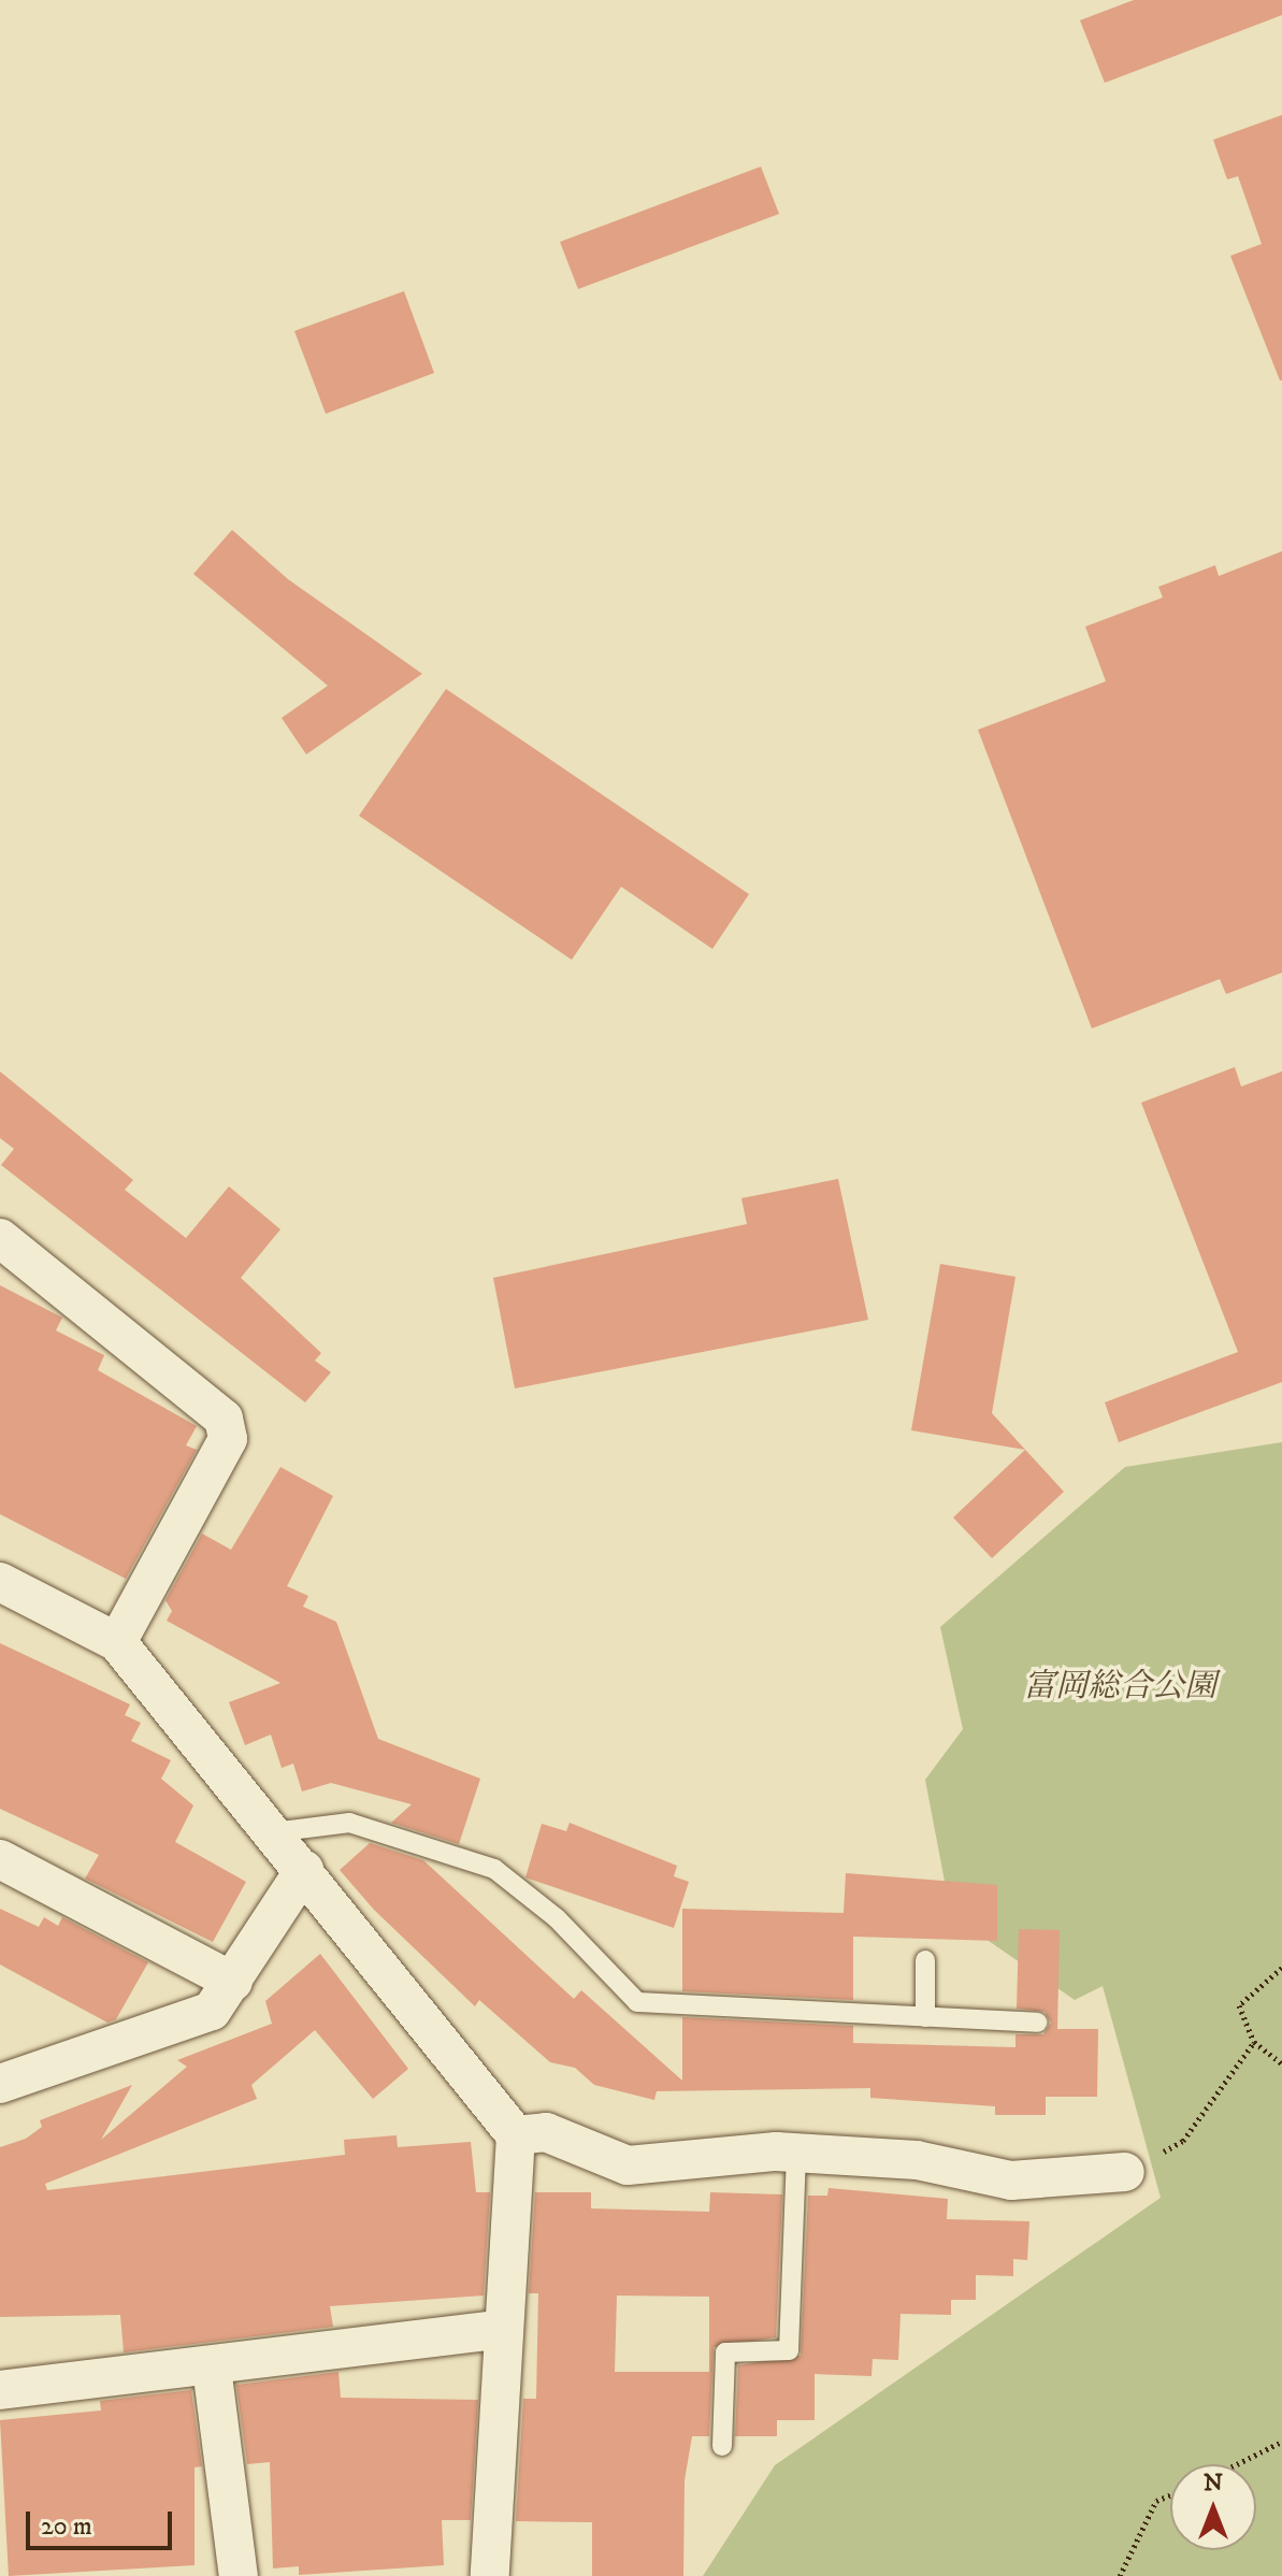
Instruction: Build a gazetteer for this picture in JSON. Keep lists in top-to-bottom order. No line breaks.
{"parks":["富岡総合公園"],"scale_bar":"20 m","north":"top"}
